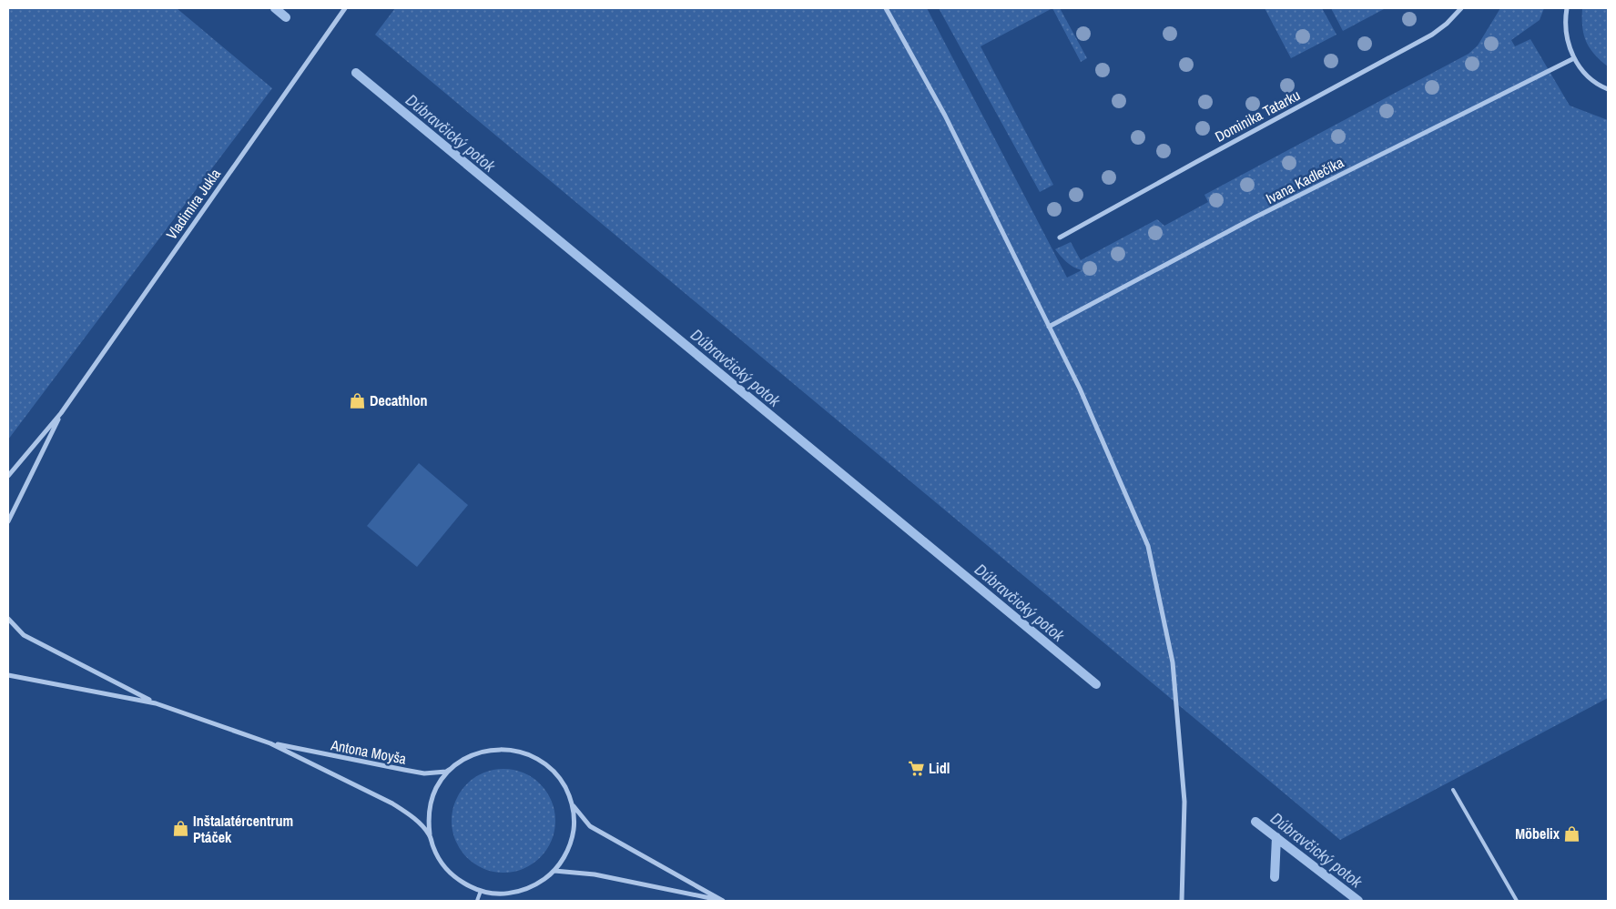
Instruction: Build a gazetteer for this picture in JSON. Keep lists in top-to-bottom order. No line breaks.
{"streets":{"street":["Dominika Tatarku","Ivana Kadlečíka","Vladimíra Jukla","Antona Moyša"]},"water":["Dúbravčický potok"],"places":{"shop":["Decathlon","Inštalatércentrum Ptáček","Möbelix"],"supermarket":["Lidl"]}}
